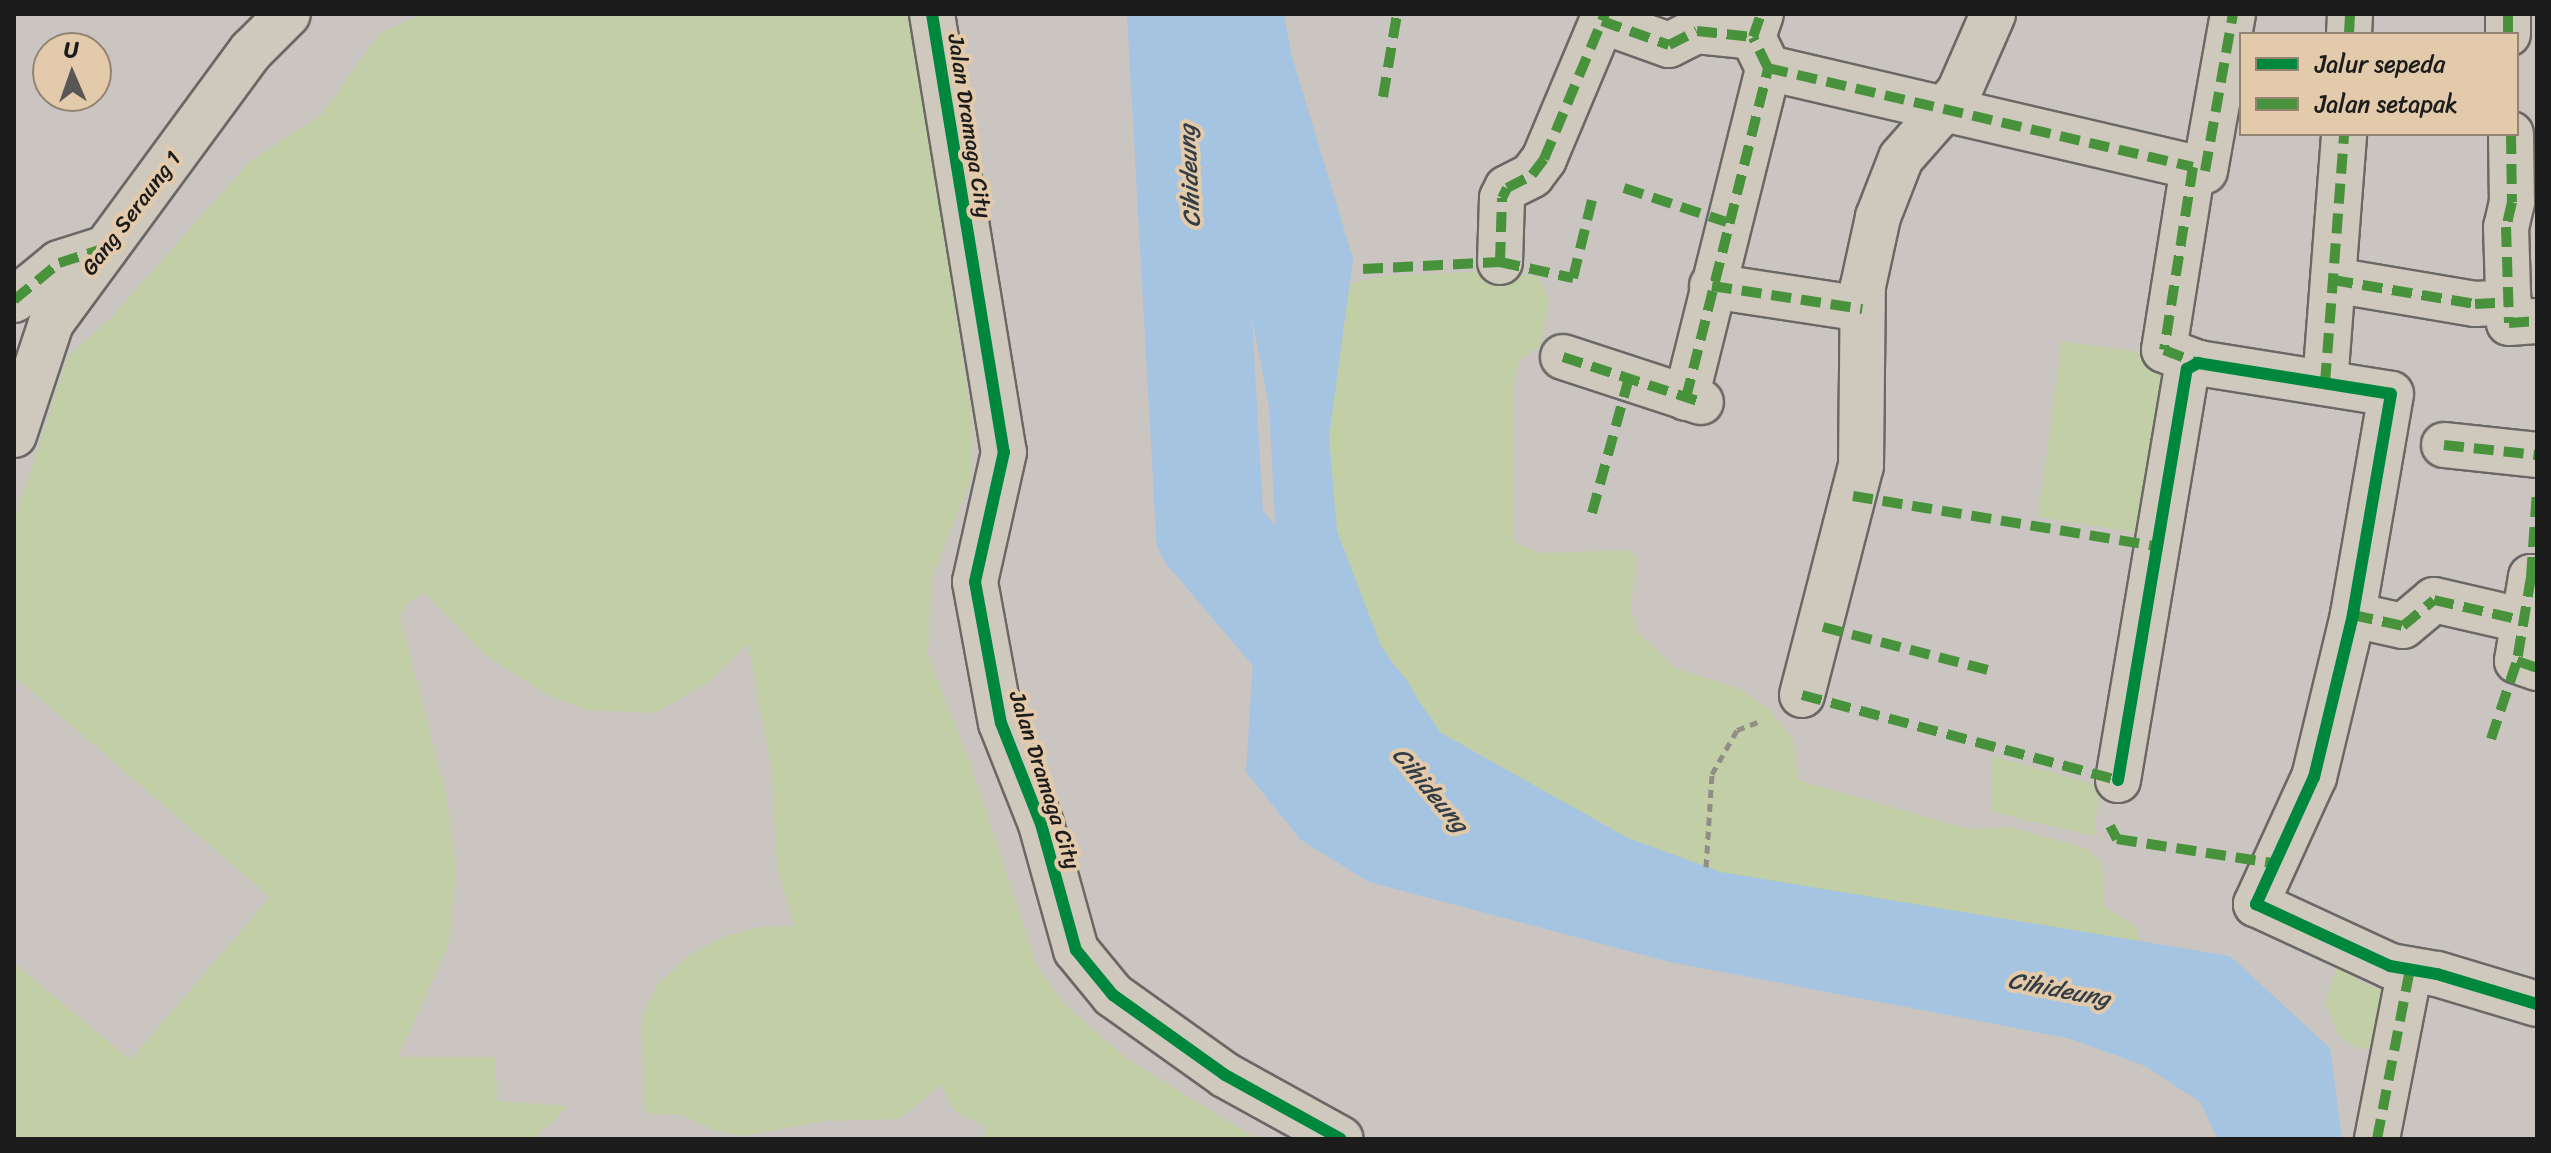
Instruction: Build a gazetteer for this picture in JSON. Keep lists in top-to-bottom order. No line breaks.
{"streets":{"street":["Jalan Dramaga City","Gang Seraung 1"]},"water":["Cihideung"],"legend":["Jalur sepeda","Jalan setapak"],"north":"top"}
